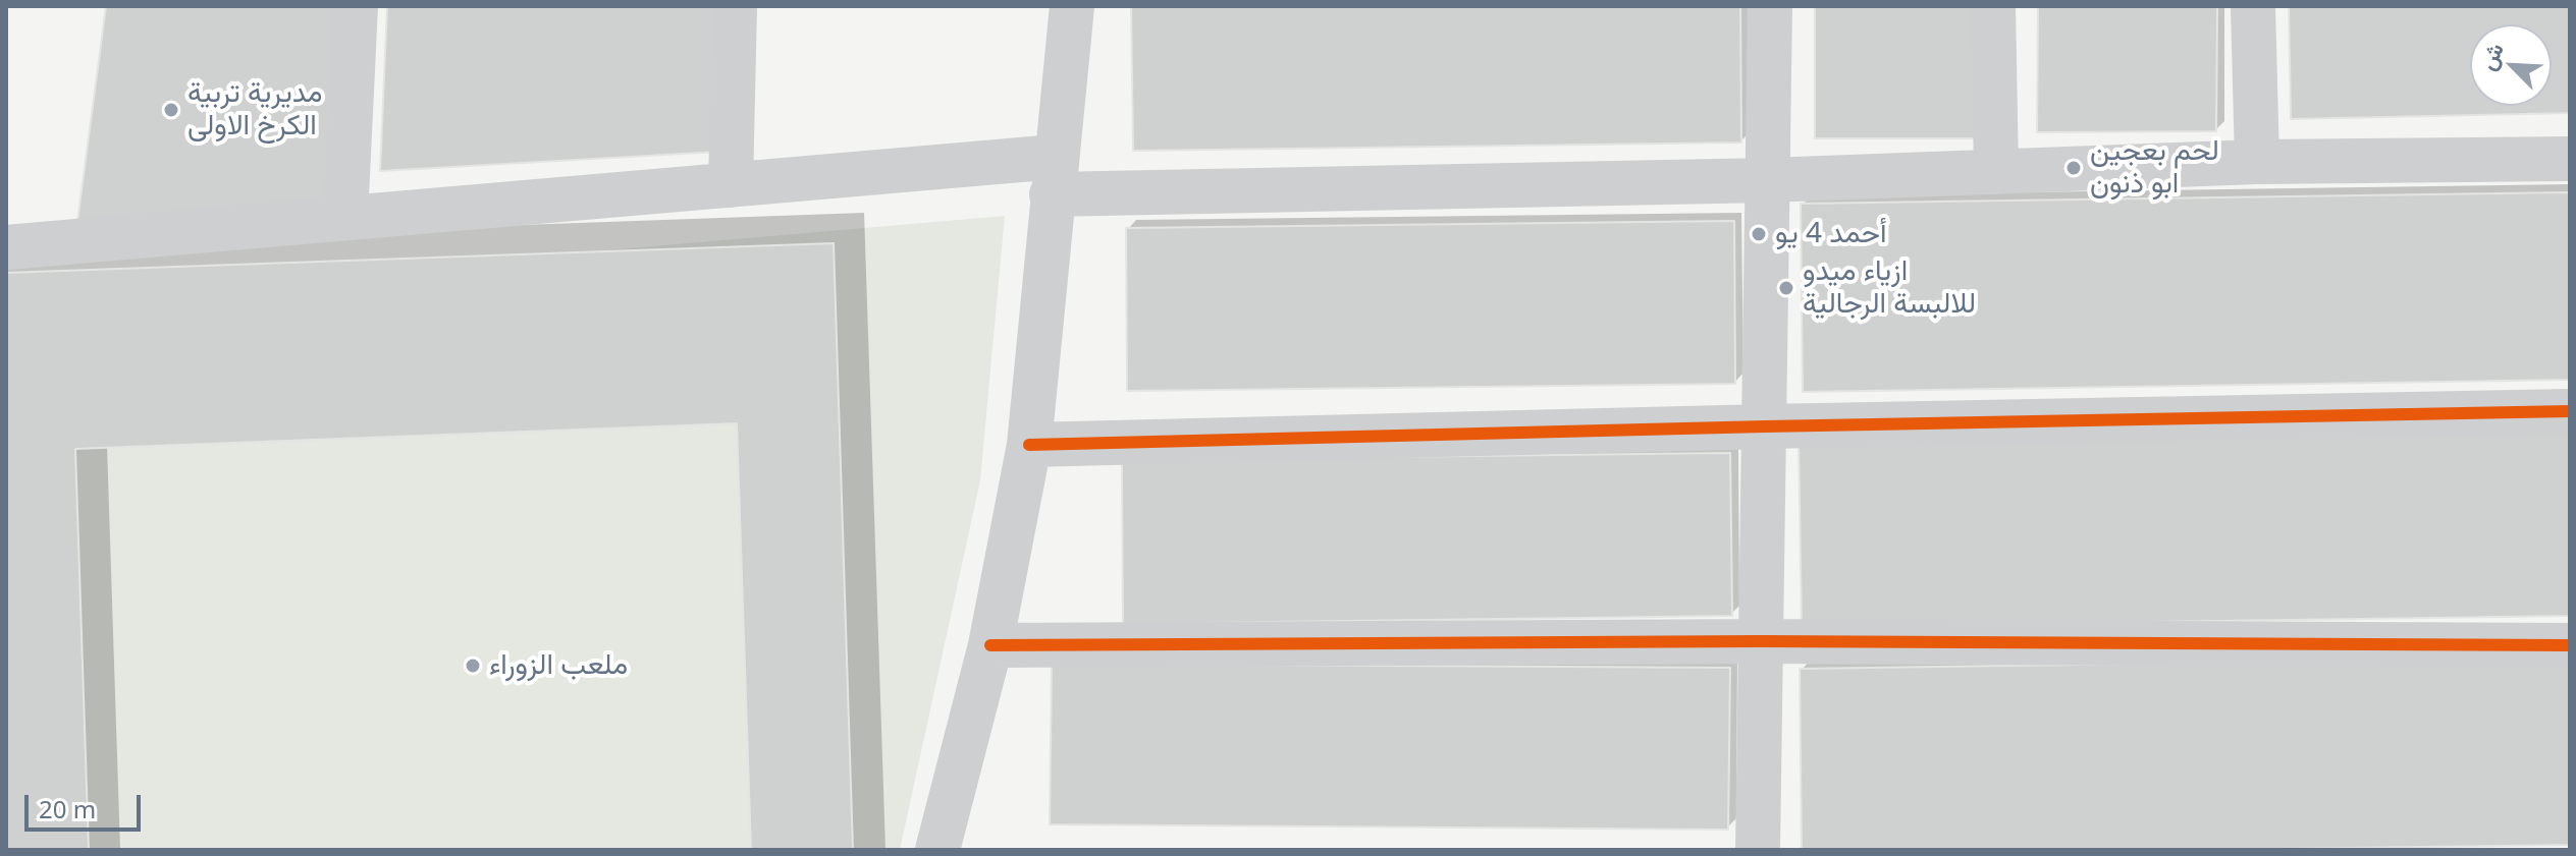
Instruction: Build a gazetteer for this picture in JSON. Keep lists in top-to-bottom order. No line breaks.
{"places":["مديرية تربية الكرخ الاولى","لحم بعجين ابو ذنون","أحمد 4 يو","ازياء ميدو للالبسة الرجالية","ملعب الزوراء"],"scale_bar":"20 m","north":"top left"}
